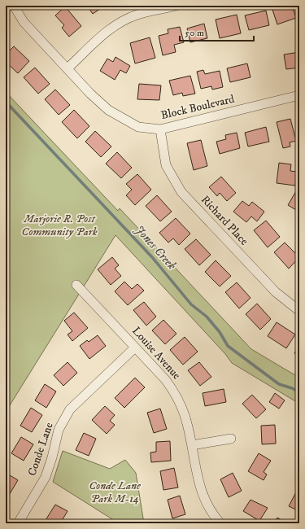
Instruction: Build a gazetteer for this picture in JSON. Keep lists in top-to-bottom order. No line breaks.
{"streets":{"street":["Block Boulevard","Richard Place","Louise Avenue","Conde Lane"]},"crossings":[["Block Boulevard","Richard Place"],["Louise Avenue","Conde Lane"]],"water":["Jones Creek"],"parks":["Marjorie R. Post Community Park","Conde Lane Park M-14"],"scale_bar":"50 m"}
